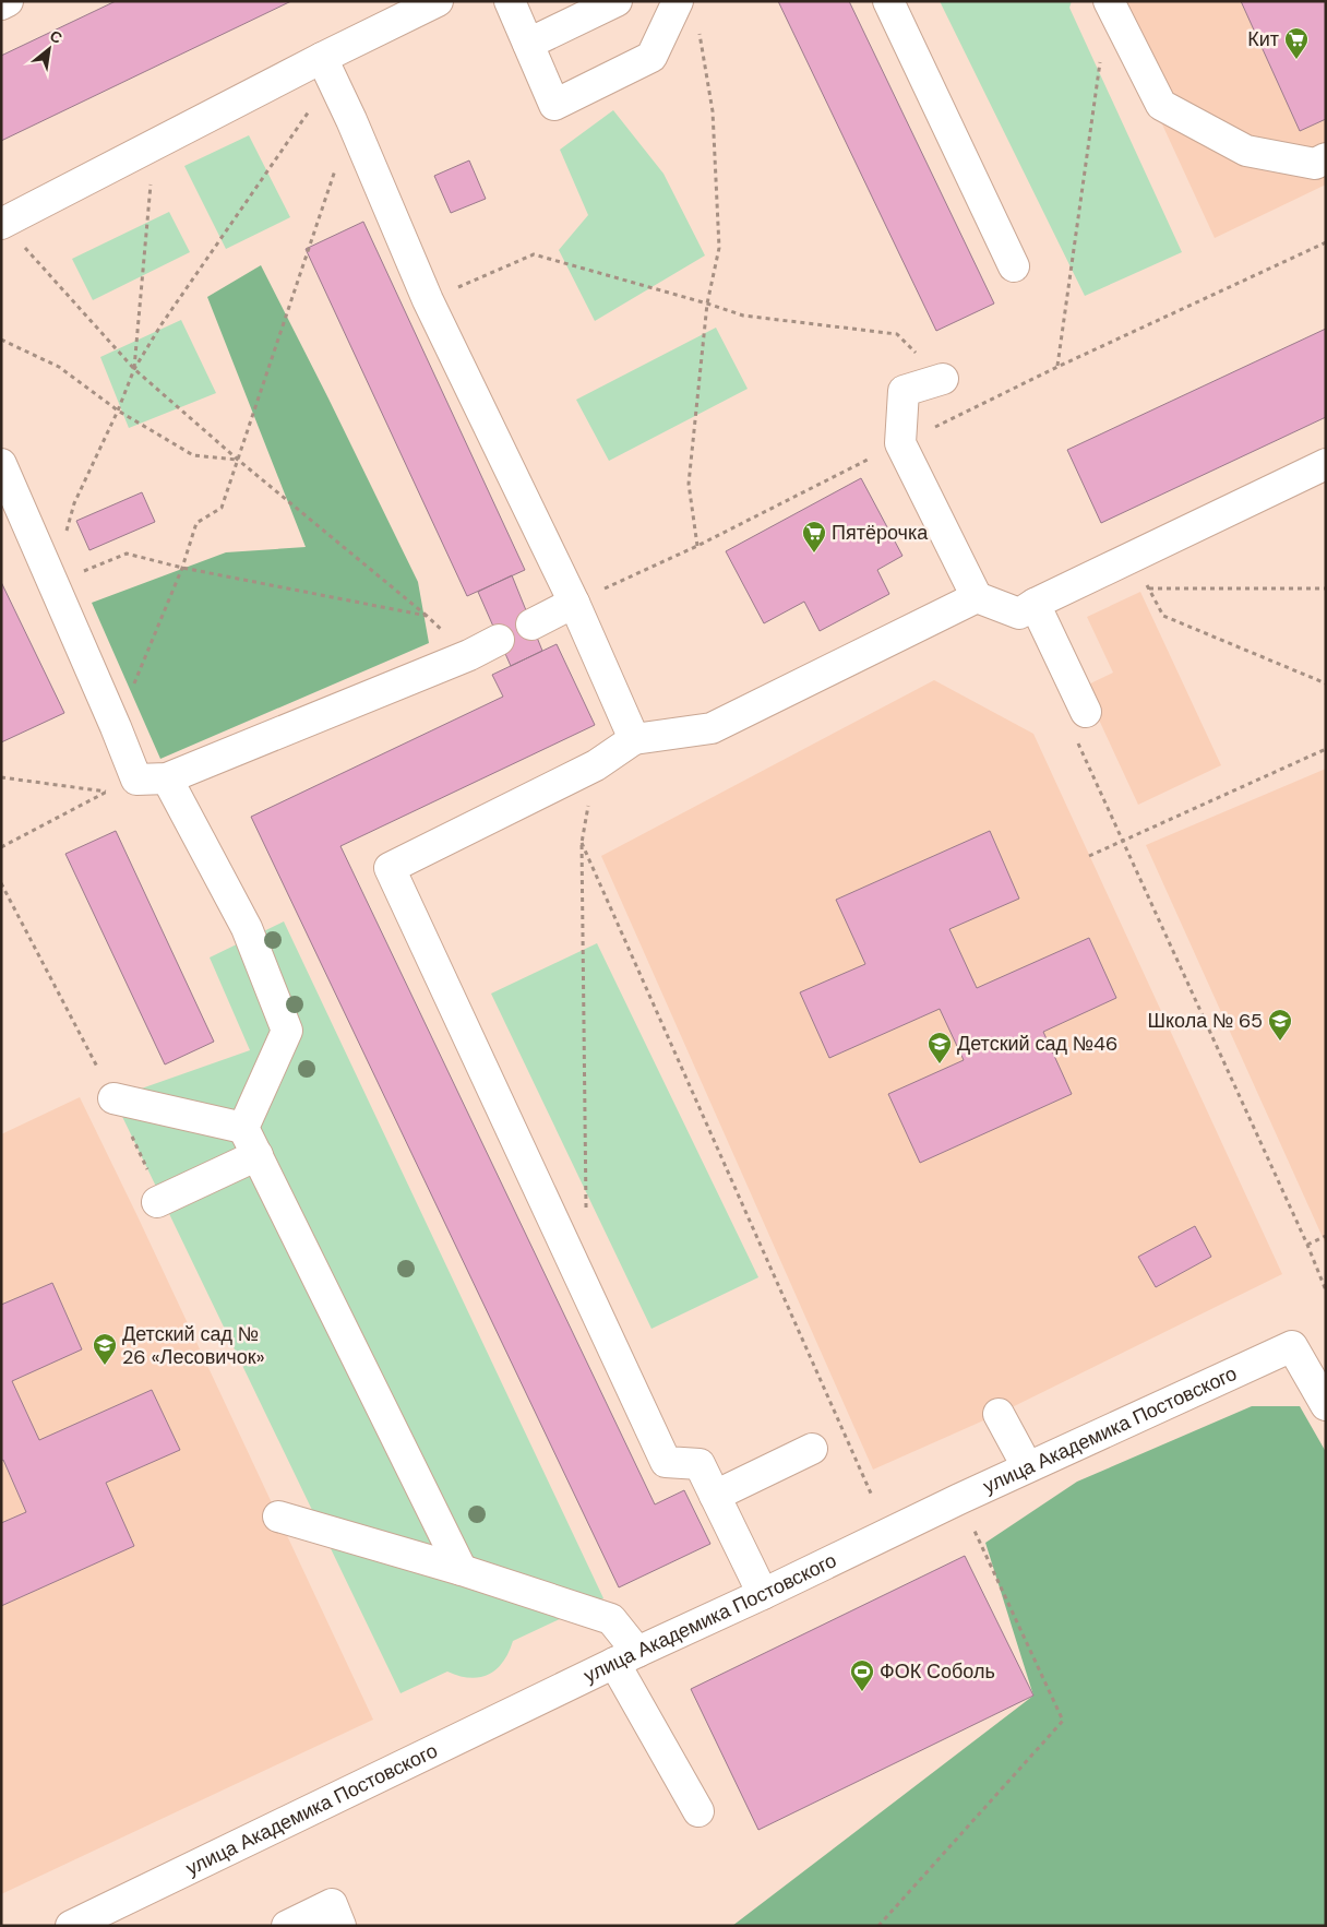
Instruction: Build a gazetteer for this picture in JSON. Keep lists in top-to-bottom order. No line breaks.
{"streets":{"street":["улица Академика Постовского"]},"places":{"supermarket":["Кит","Пятёрочка"],"school or university":["Школа № 65","Детский сад №46","Детский сад № 26 «Лесовичок»"],"sports":["ФОК Соболь"]},"north":"top right"}
